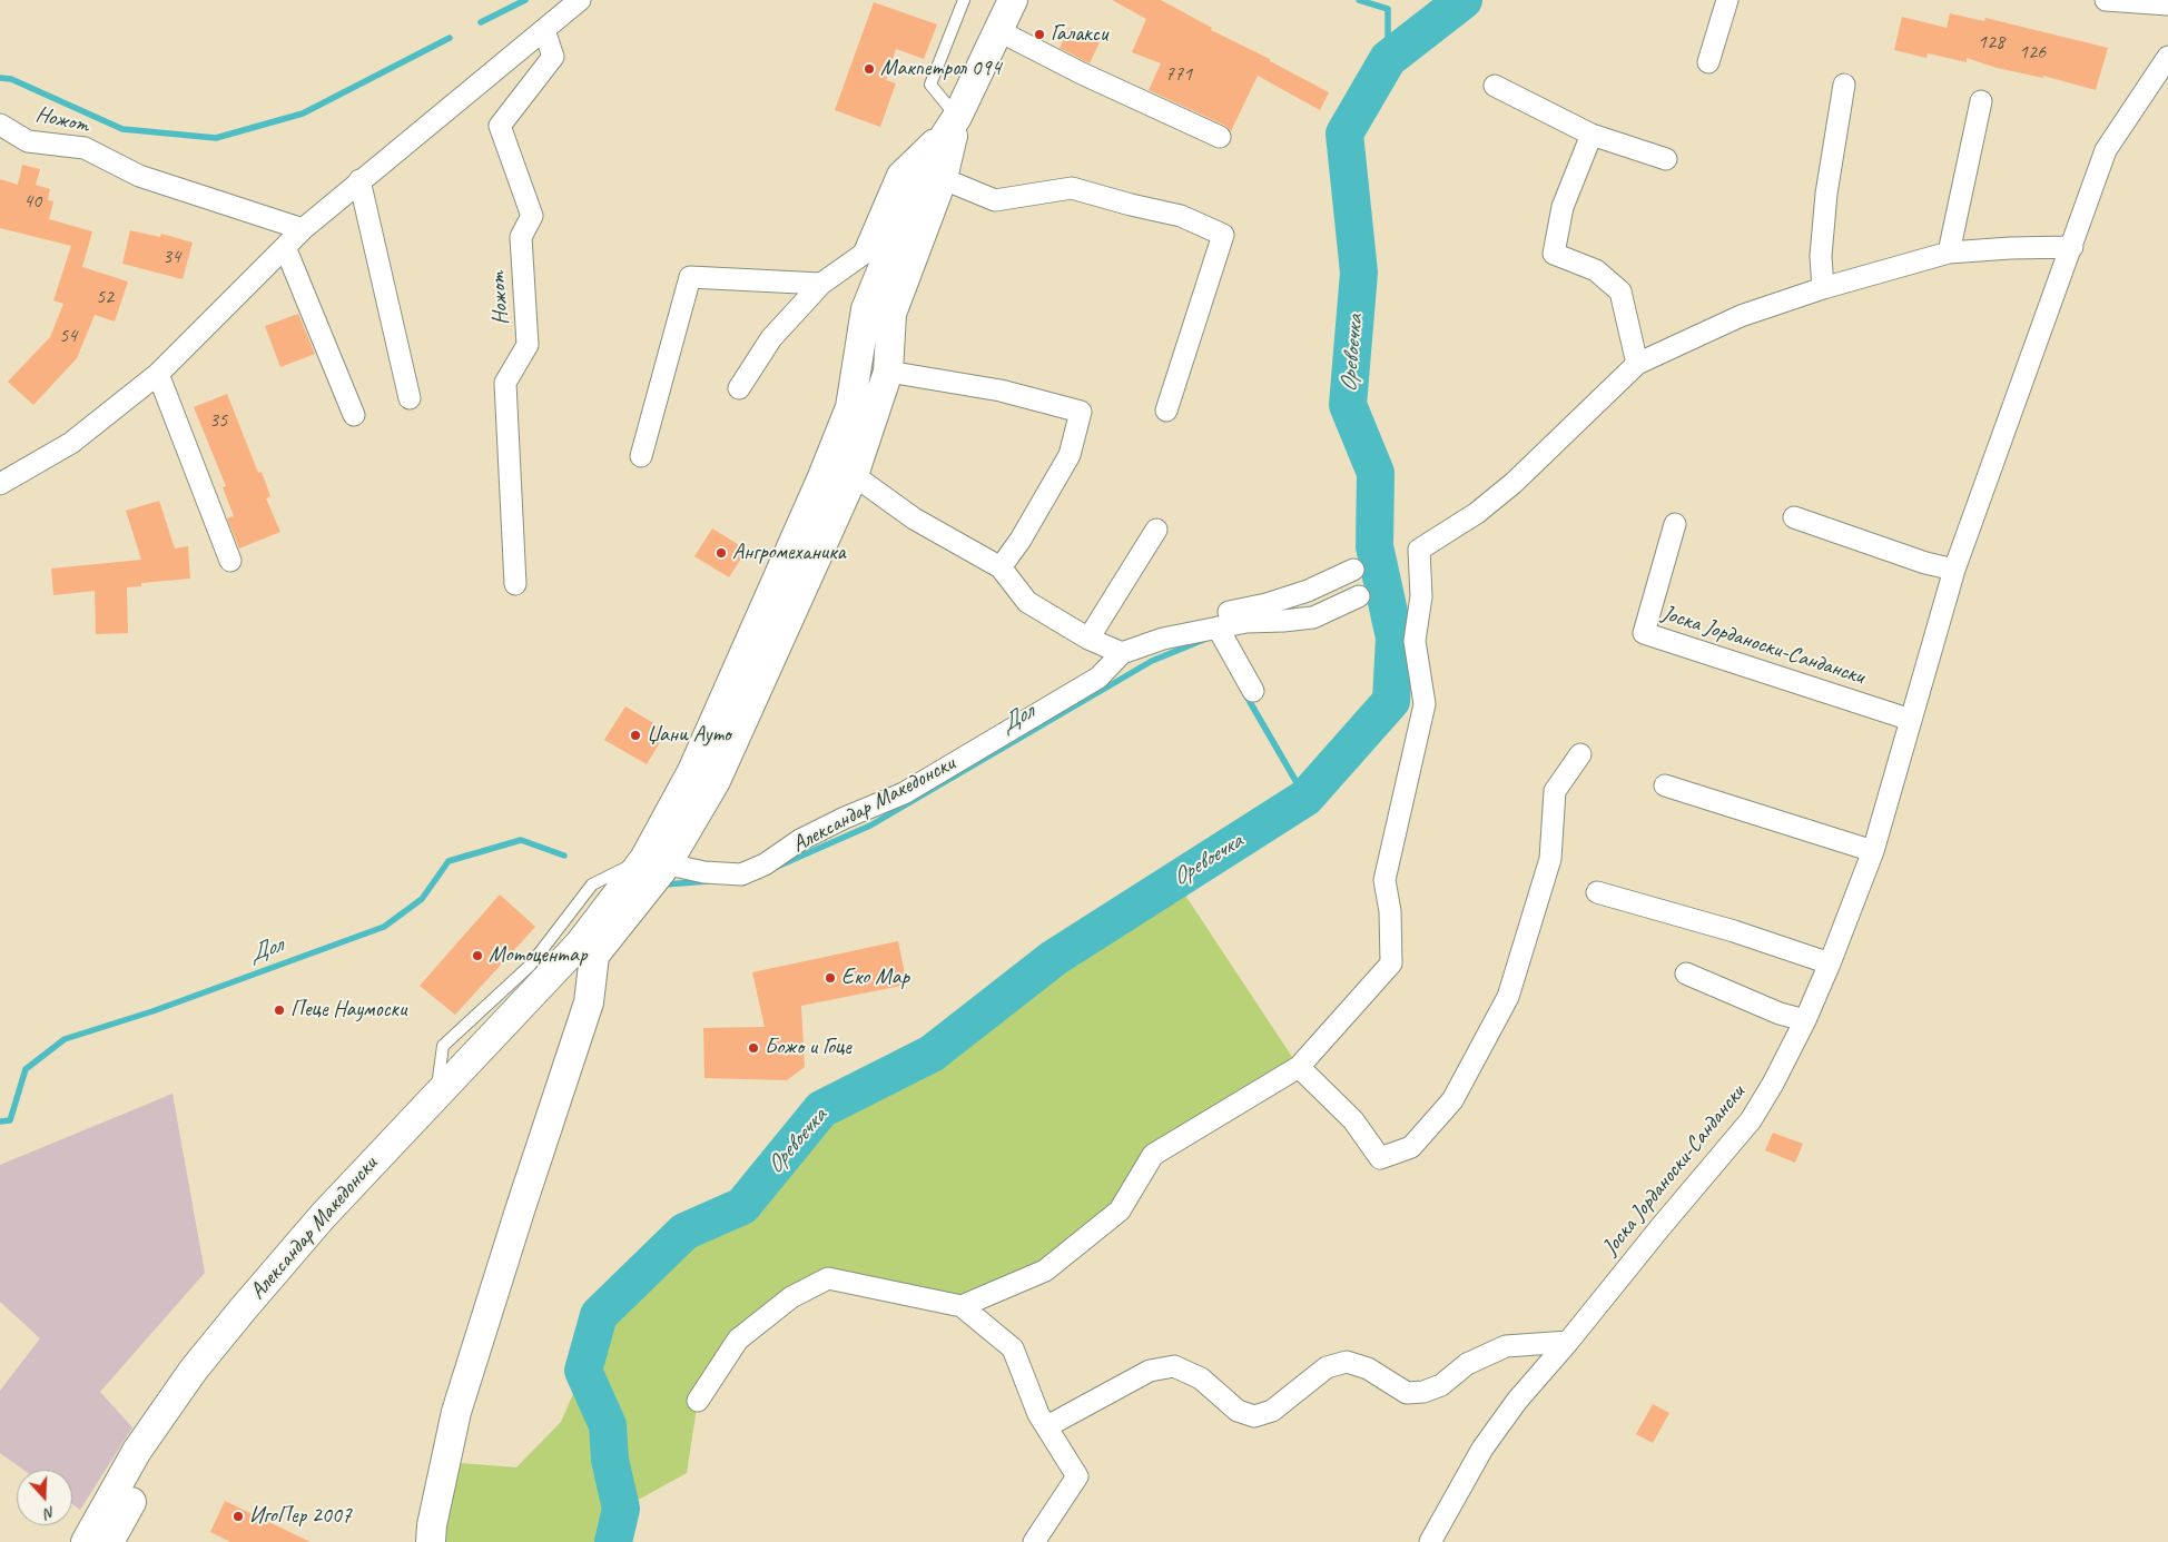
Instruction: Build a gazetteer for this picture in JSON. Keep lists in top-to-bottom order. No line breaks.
{"streets":{"street":["Ножот","Јоска Јорданоски-Сандански","Александар Македонски"]},"water":["Оревоечка","Дол"],"places":["Галакси","Макпетрол 094","Ангромеханика","Џани Ауто","Мотоцентар","Еко Мар","Пеце Наумоски","Божо и Гоце","ИгоПер 2007"],"house_numbers":["128","126","771","40","34","52","54","35"],"north":"bottom"}
